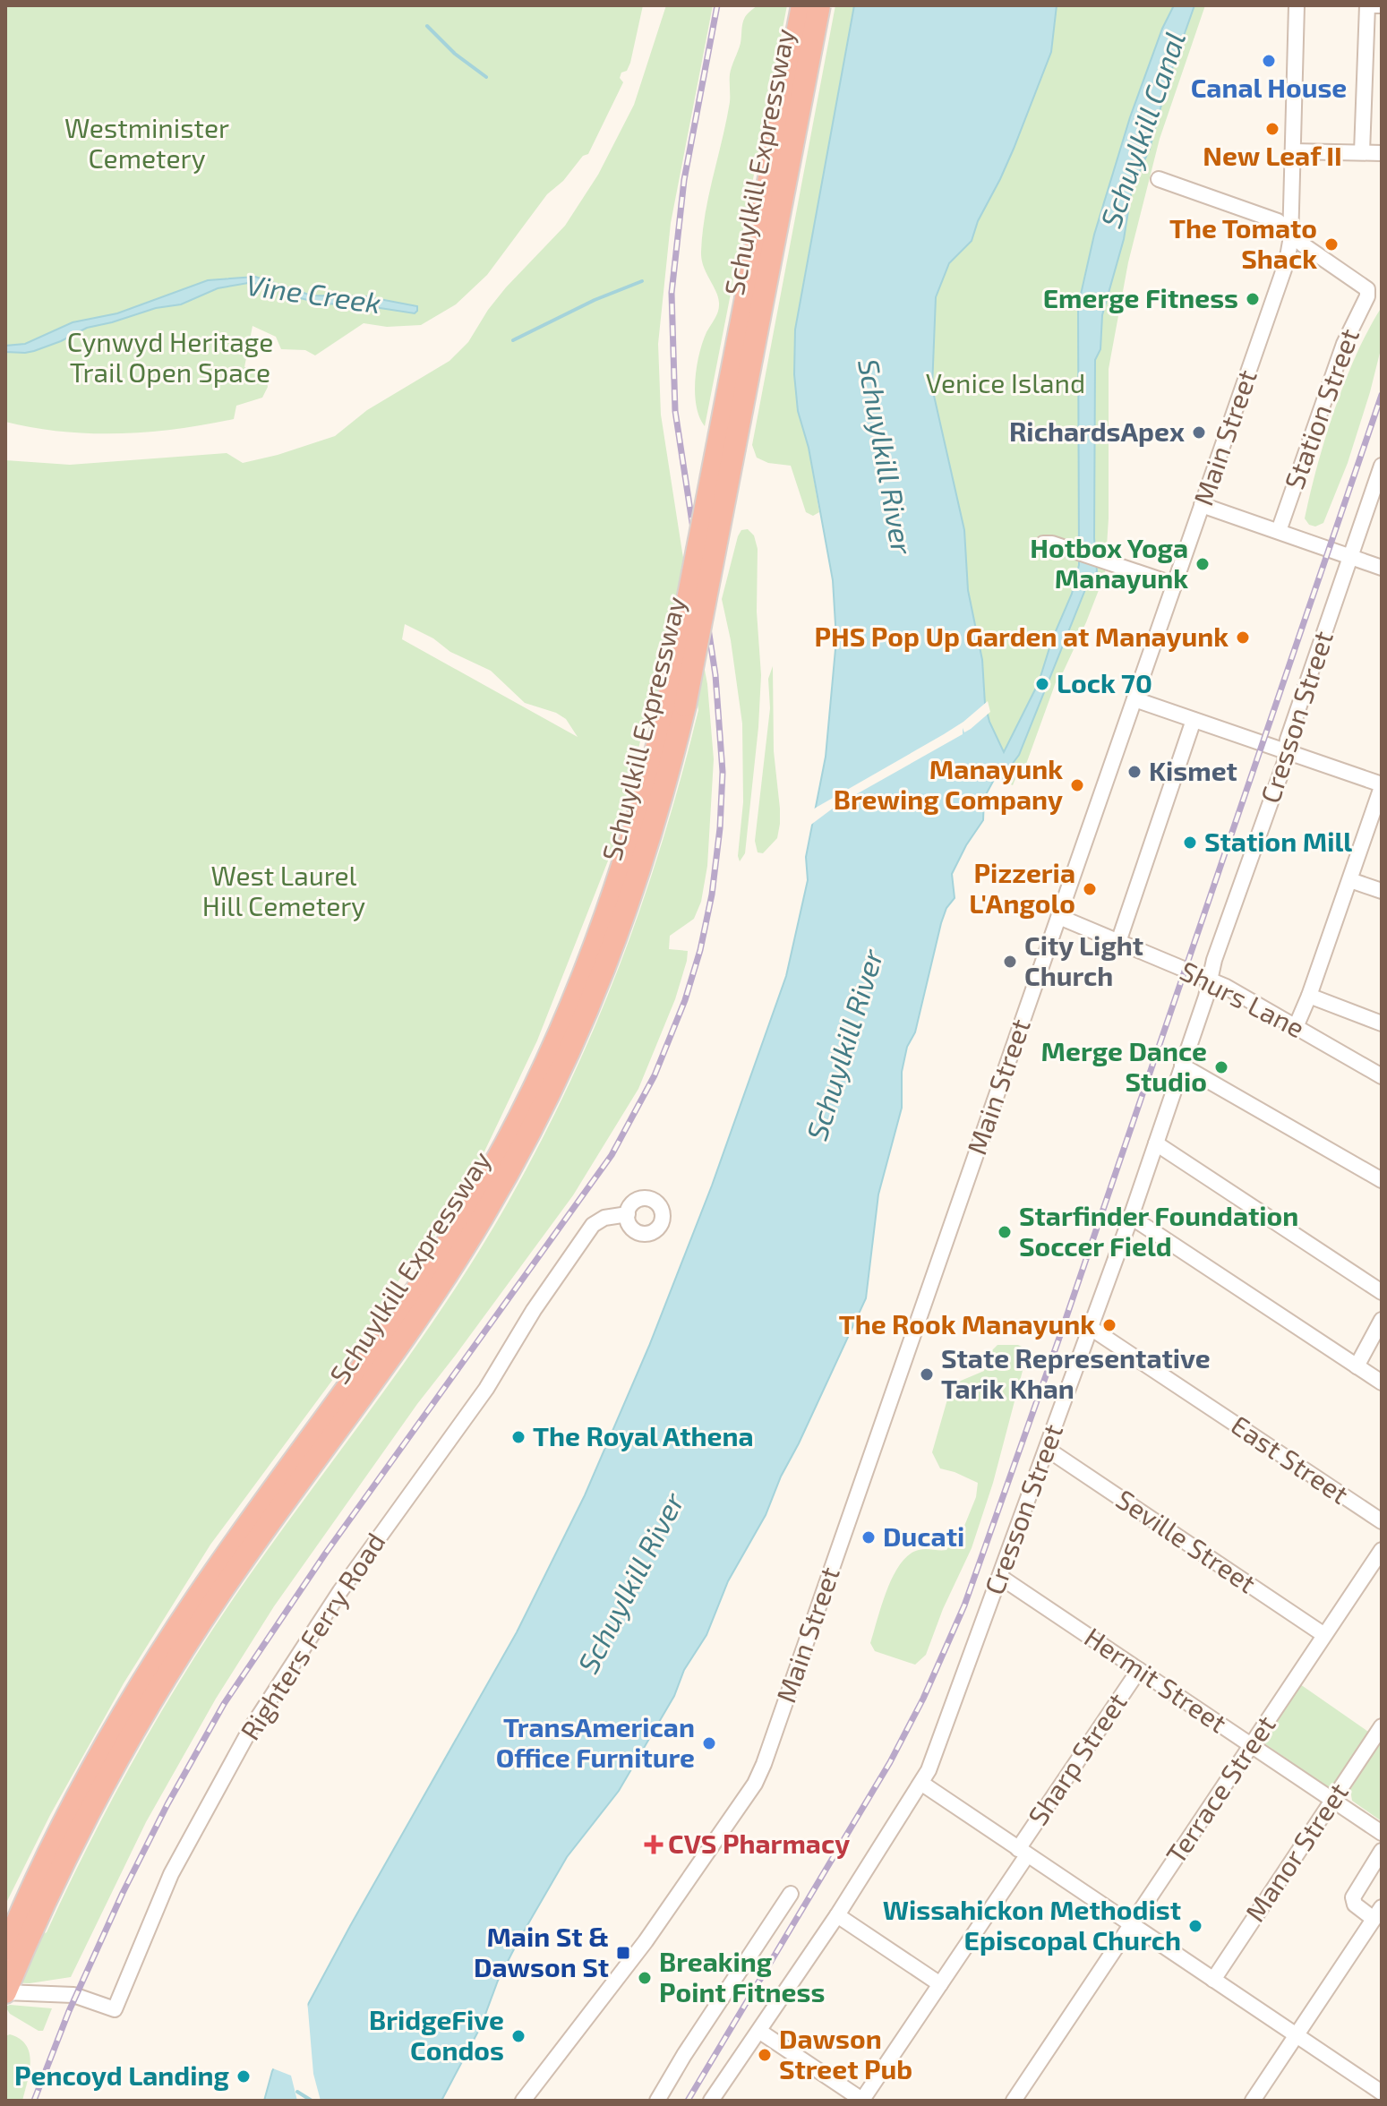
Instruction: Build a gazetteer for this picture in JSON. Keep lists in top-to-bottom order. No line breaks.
{"streets":{"highway":["Schuylkill Expressway"],"street":["Station Street","Main Street","Cresson Street","Shurs Lane","East Street","Seville Street","Righters Ferry Road","Hermit Street","Sharp Street","Terrace Street","Manor Street"]},"crossings":[["Schuylkill Expressway","Righters Ferry Road"],["Station Street","Main Street"],["Main Street","Shurs Lane"],["Cresson Street","Shurs Lane"],["Cresson Street","East Street"],["Cresson Street","Seville Street"],["Cresson Street","Hermit Street"],["Seville Street","Terrace Street"],["Hermit Street","Sharp Street"],["Hermit Street","Terrace Street"],["Hermit Street","Manor Street"]],"water":["Schuylkill Canal","Vine Creek","Schuylkill River"],"parks":["Westminister Cemetery","Cynwyd Heritage Trail Open Space","Venice Island","West Laurel Hill Cemetery"],"places":{"other":["Canal House","New Leaf II","The Tomato Shack","Emerge Fitness","RichardsApex","Hotbox Yoga Manayunk","PHS Pop Up Garden at Manayunk","Lock 70","Kismet","Manayunk Brewing Company","Station Mill","Pizzeria L'Angolo","City Light Church","Merge Dance Studio","Starfinder Foundation Soccer Field","The Rook Manayunk","State Representative Tarik Khan","The Royal Athena","Ducati","TransAmerican Office Furniture","Wissahickon Methodist Episcopal Church","Breaking Point Fitness","BridgeFive Condos","Dawson Street Pub","Pencoyd Landing"],"health":["CVS Pharmacy"],"transit":["Main St & Dawson St"]}}
